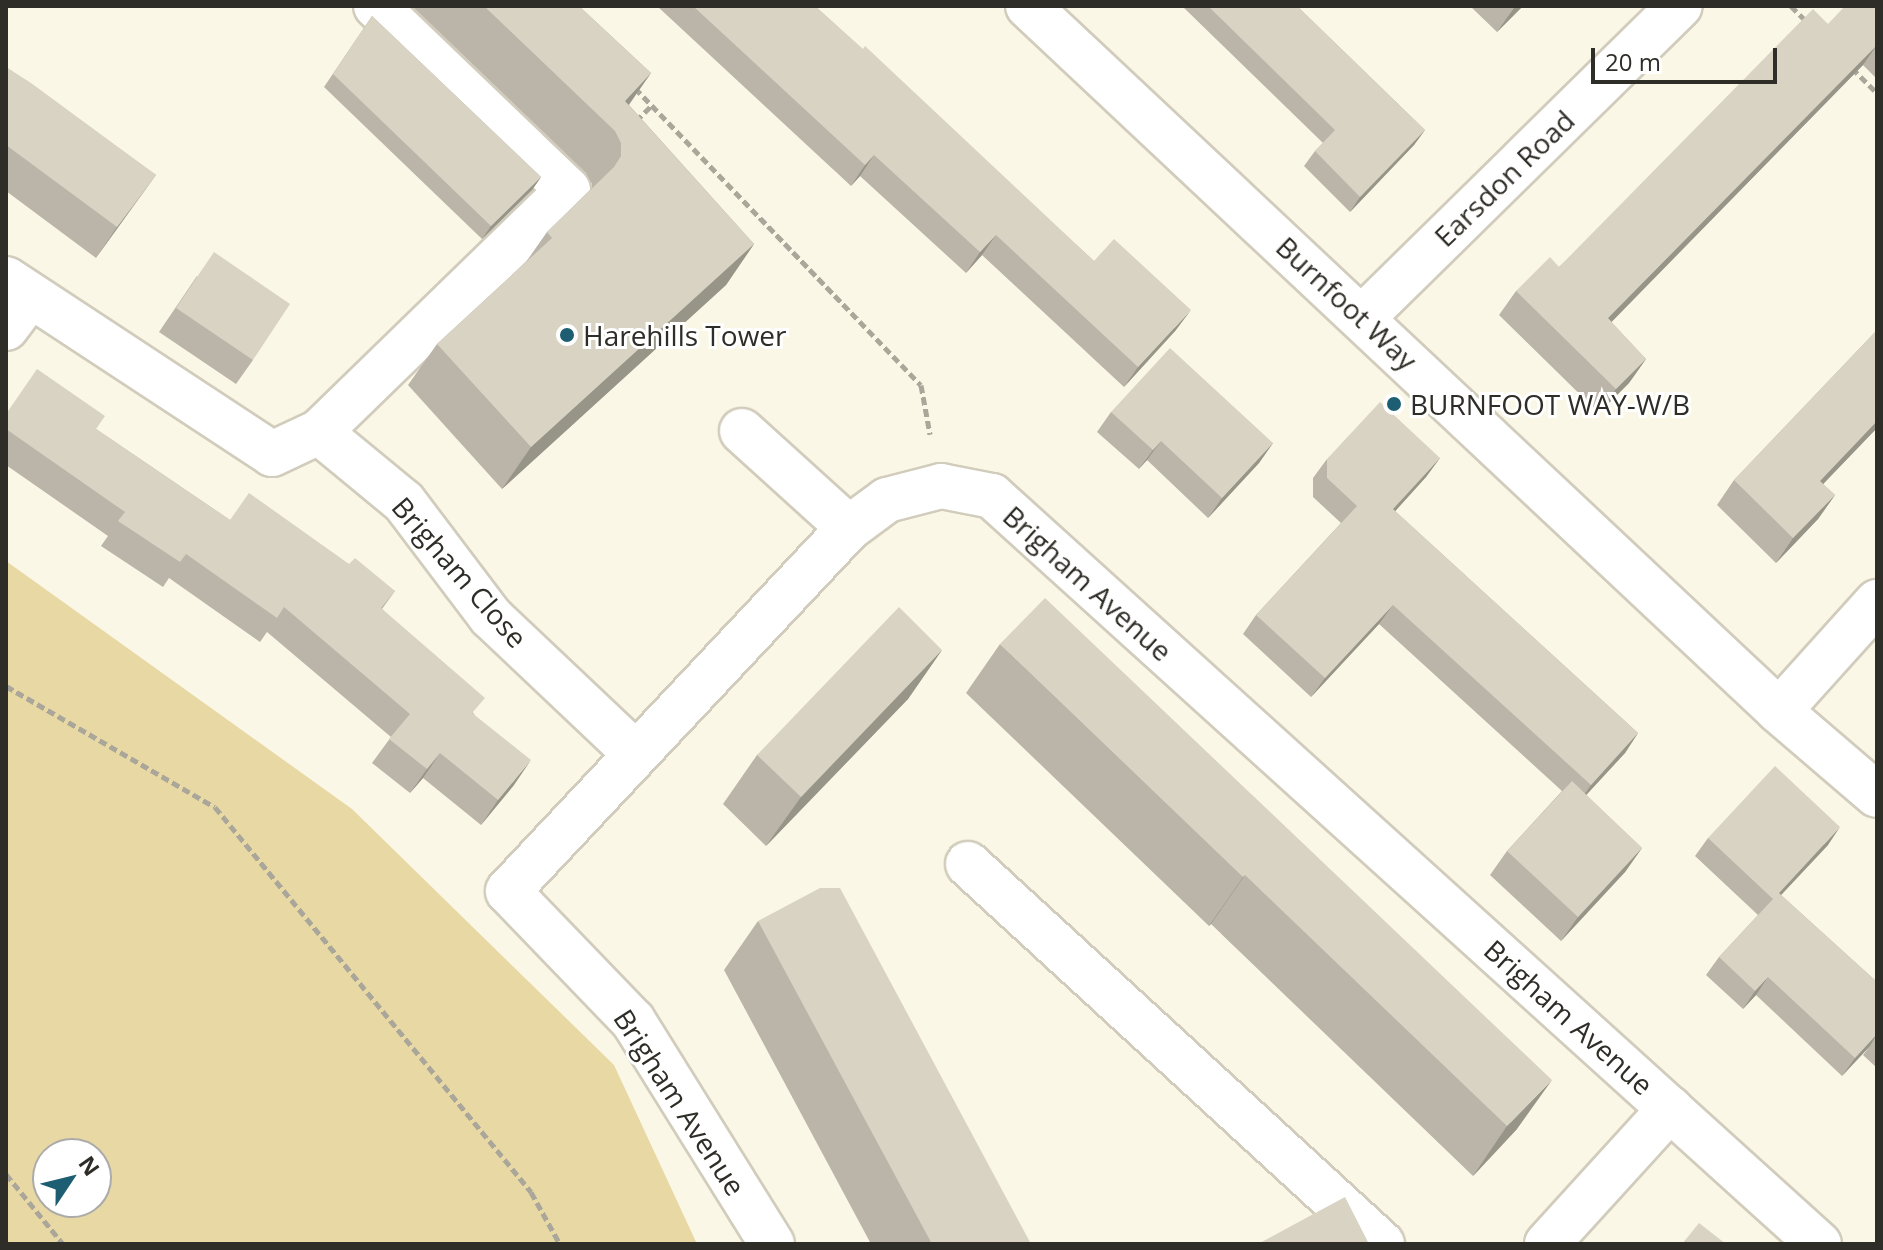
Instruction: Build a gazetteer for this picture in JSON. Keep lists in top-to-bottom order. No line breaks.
{"streets":{"street":["Earsdon Road","Burnfoot Way","Brigham Close","Brigham Avenue"]},"crossings":[["Earsdon Road","Burnfoot Way"],["Brigham Close","Brigham Avenue"]],"places":["Harehills Tower","BURNFOOT WAY-W/B"],"scale_bar":"20 m","north":"top right"}
